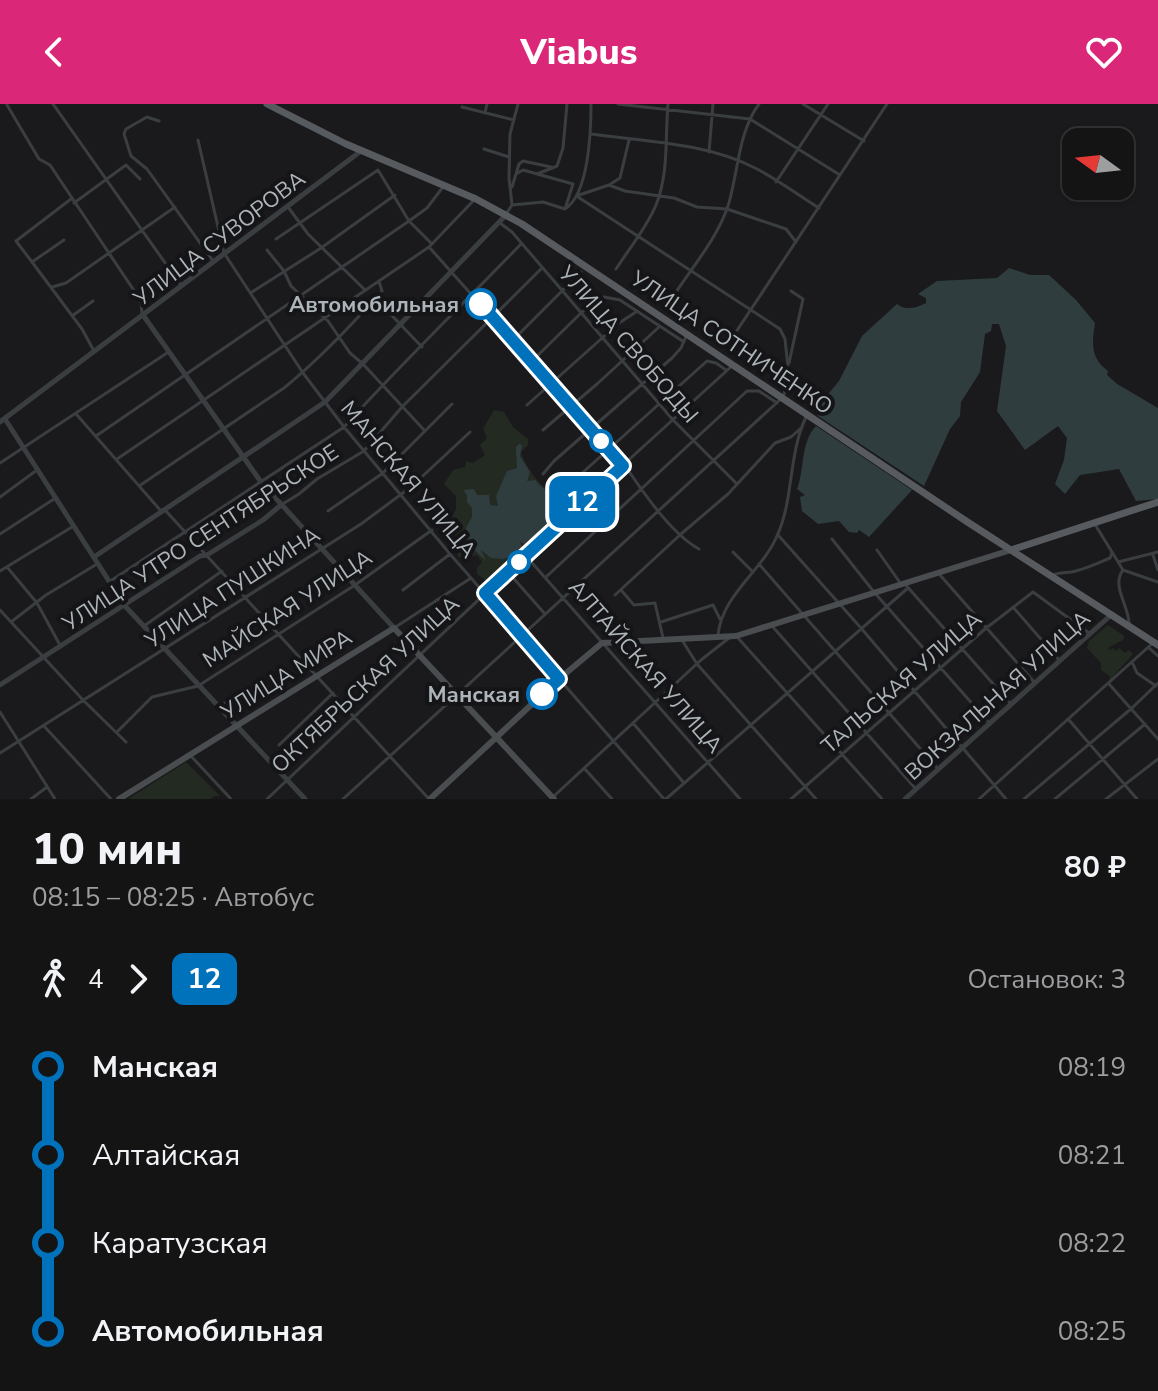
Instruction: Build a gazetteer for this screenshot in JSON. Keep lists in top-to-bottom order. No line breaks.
{"streets":{"main road":["УЛИЦА СОТНИЧЕНКО","УЛИЦА МИРА"],"street":["УЛИЦА СУВОРОВА","УЛИЦА СВОБОДЫ","МАНСКАЯ УЛИЦА","УЛИЦА УТРО СЕНТЯБРЬСКОЕ","УЛИЦА ПУШКИНА","МАЙСКАЯ УЛИЦА","АЛТАЙСКАЯ УЛИЦА","ТАЛЬСКАЯ УЛИЦА","ОКТЯБРЬСКАЯ УЛИЦА","ВОКЗАЛЬНАЯ УЛИЦА"]},"crossings":[["УЛИЦА СУВОРОВА","УЛИЦА СОТНИЧЕНКО"],["УЛИЦА СУВОРОВА","МАНСКАЯ УЛИЦА"],["УЛИЦА СОТНИЧЕНКО","ОКТЯБРЬСКАЯ УЛИЦА"],["УЛИЦА СОТНИЧЕНКО","ВОКЗАЛЬНАЯ УЛИЦА"],["УЛИЦА СВОБОДЫ","УЛИЦА УТРО СЕНТЯБРЬСКОЕ"],["УЛИЦА СВОБОДЫ","ОКТЯБРЬСКАЯ УЛИЦА"],["МАНСКАЯ УЛИЦА","УЛИЦА УТРО СЕНТЯБРЬСКОЕ"],["МАНСКАЯ УЛИЦА","УЛИЦА ПУШКИНА"],["МАНСКАЯ УЛИЦА","МАЙСКАЯ УЛИЦА"],["МАНСКАЯ УЛИЦА","УЛИЦА МИРА"],["МАНСКАЯ УЛИЦА","ОКТЯБРЬСКАЯ УЛИЦА"],["АЛТАЙСКАЯ УЛИЦА","ОКТЯБРЬСКАЯ УЛИЦА"],["ТАЛЬСКАЯ УЛИЦА","ВОКЗАЛЬНАЯ УЛИЦА"]],"places":["Автомобильная","Манская"],"lines":["bus line 12"],"north":"left","page":{"header":"Viabus","on_map":"12","heading":["10 мин","08:15 – 08:25 · Автобус","80 ₽"],"legs":["4","12","Остановок: 3"],"list":[{"name":"Манская","value":"08:19"},{"name":"Алтайская","value":"08:21"},{"name":"Каратузская","value":"08:22"},{"name":"Автомобильная","value":"08:25"}]}}
